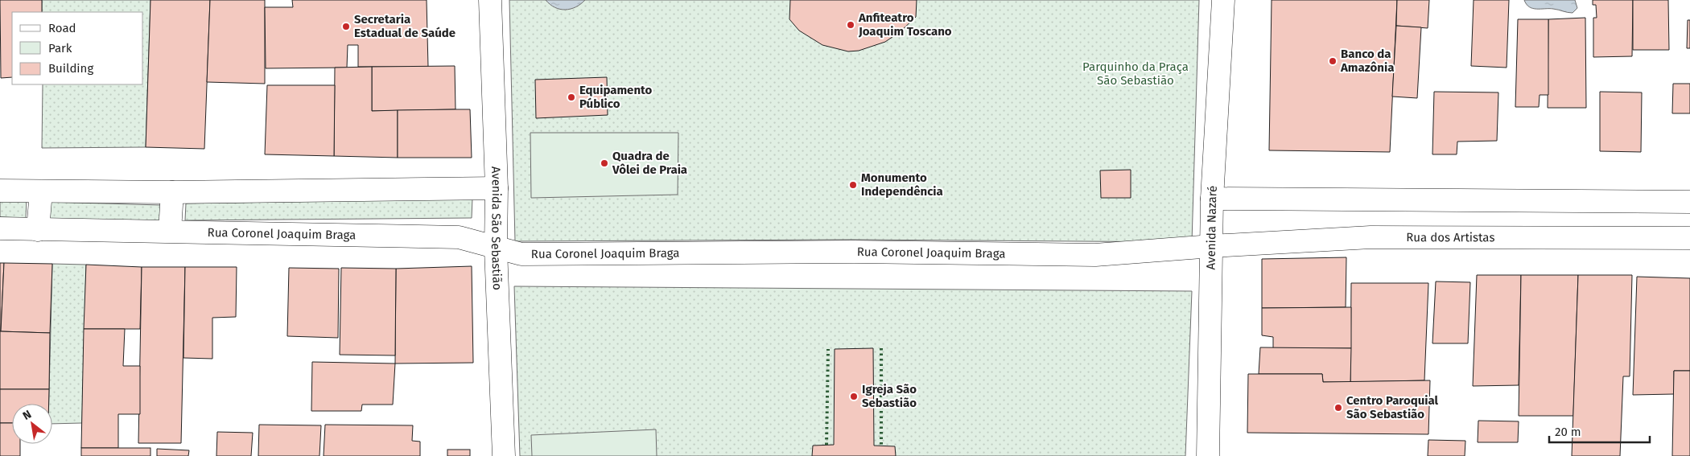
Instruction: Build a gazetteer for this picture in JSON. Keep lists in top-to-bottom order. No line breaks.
{"streets":{"street":["Avenida Nazaré","Avenida São Sebastião","Rua Coronel Joaquim Braga","Rua dos Artistas"]},"crossings":[["Avenida Nazaré","Rua Coronel Joaquim Braga"],["Avenida Nazaré","Rua dos Artistas"],["Avenida São Sebastião","Rua Coronel Joaquim Braga"],["Rua Coronel Joaquim Braga","Rua dos Artistas"]],"parks":["Parquinho da Praça São Sebastião"],"places":["Anfiteatro Joaquim Toscano","Secretaria Estadual de Saúde","Banco da Amazônia","Equipamento Público","Quadra de Vôlei de Praia","Monumento Independência","Igreja São Sebastião","Centro Paroquial São Sebastião"],"legend":["Road","Park","Building"],"scale_bar":"20 m","north":"top left"}
